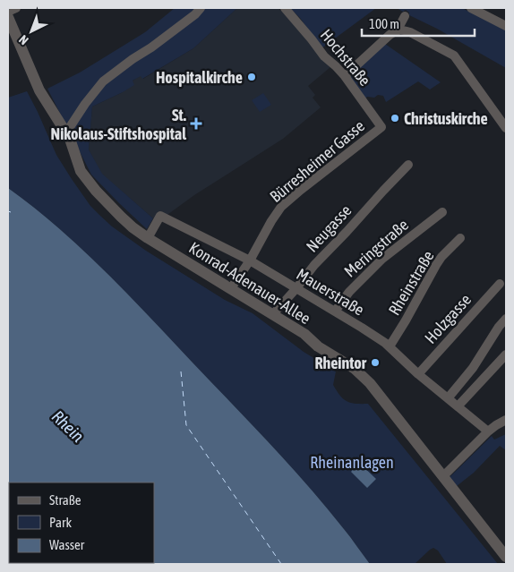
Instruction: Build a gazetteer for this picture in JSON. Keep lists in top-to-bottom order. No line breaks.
{"streets":{"street":["Hochstraße","Bürresheimer Gasse","Neugasse","Meringstraße","Konrad-Adenauer-Allee","Rheinstraße","Mauerstraße","Holzgasse"]},"crossings":[["Hochstraße","Bürresheimer Gasse"],["Bürresheimer Gasse","Konrad-Adenauer-Allee"],["Bürresheimer Gasse","Mauerstraße"],["Neugasse","Konrad-Adenauer-Allee"],["Neugasse","Mauerstraße"],["Meringstraße","Mauerstraße"],["Konrad-Adenauer-Allee","Mauerstraße"],["Rheinstraße","Mauerstraße"],["Mauerstraße","Holzgasse"]],"water":["Rhein"],"parks":["Rheinanlagen"],"places":{"other":["Hospitalkirche","Christuskirche","Rheintor"],"health":["St. Nikolaus-Stiftshospital"]},"legend":["Straße","Park","Wasser"],"scale_bar":"100 m","north":"bottom left"}
